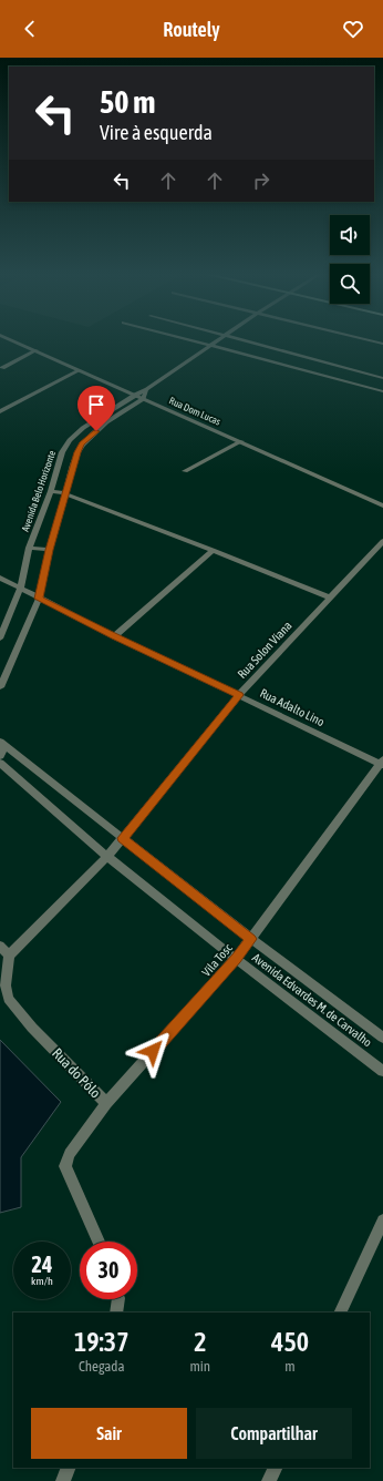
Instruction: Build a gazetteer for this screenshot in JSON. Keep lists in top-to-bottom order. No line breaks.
{"streets":{"street":["Rua Dom Lucas","Avenida Belo Horizonte","Rua Solon Viana","Rua Adalto Lino","Vila Tosc","Avenida Edvardes M. de Carvalho","Rua do Pólo"]},"crossings":[["Rua Dom Lucas","Avenida Belo Horizonte"],["Avenida Belo Horizonte","Rua Adalto Lino"],["Rua Solon Viana","Rua Adalto Lino"],["Rua Solon Viana","Avenida Edvardes M. de Carvalho"],["Rua Solon Viana","Rua do Pólo"],["Rua Adalto Lino","Vila Tosc"],["Vila Tosc","Avenida Edvardes M. de Carvalho"],["Vila Tosc","Rua do Pólo"]],"page":{"header":"Routely","turn":["50 m","Vire à esquerda"],"speed":"24 km/h","limit":"30","eta":["19:37","Chegada","2","min","450","m"],"buttons":["Sair","Compartilhar"]}}
